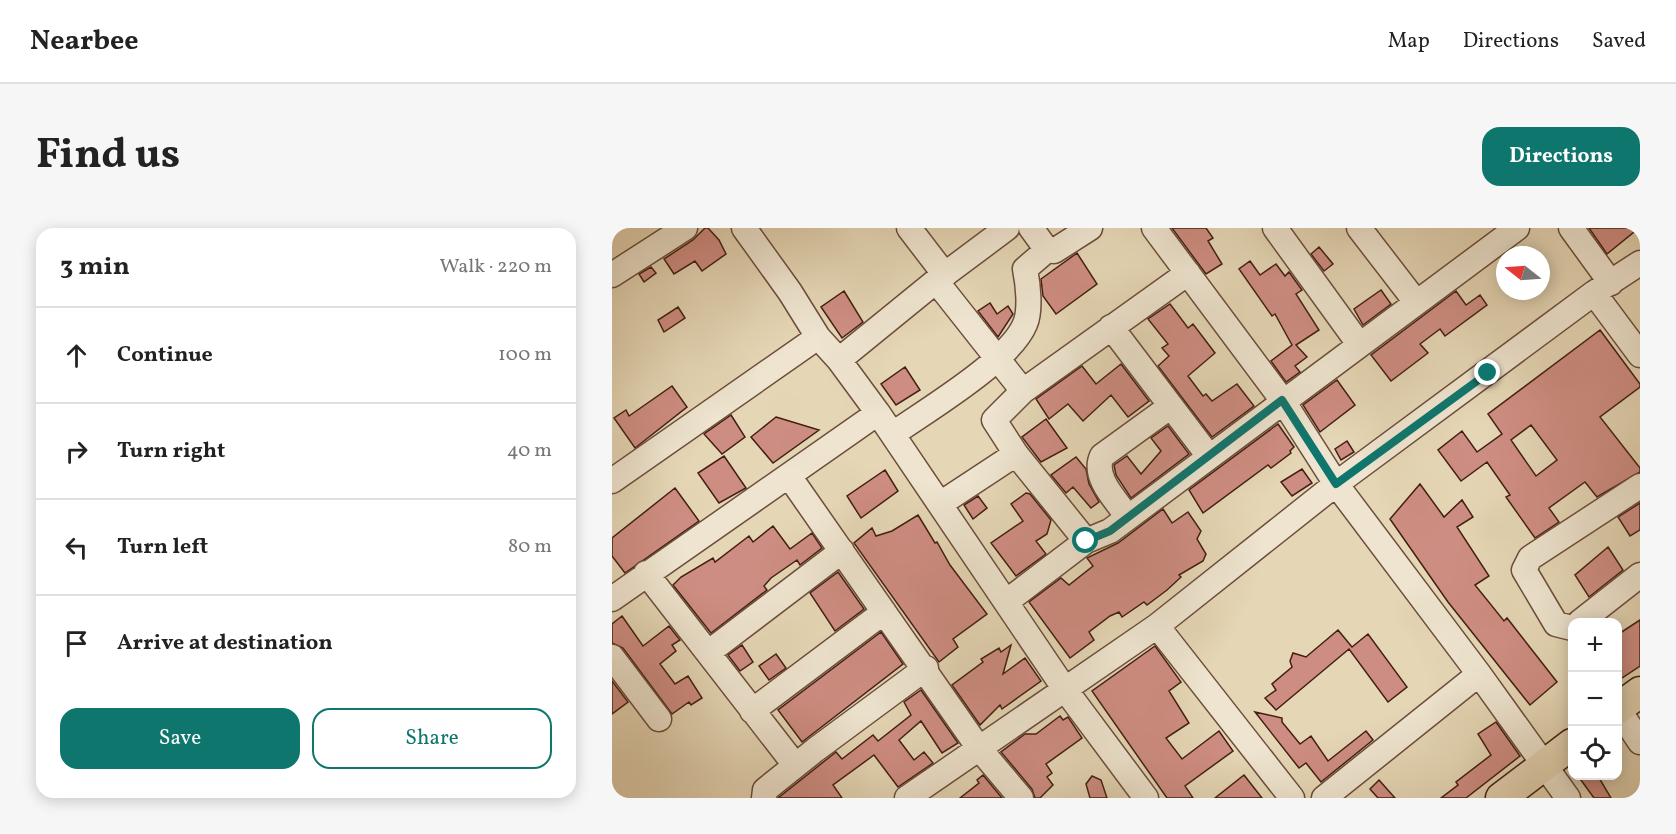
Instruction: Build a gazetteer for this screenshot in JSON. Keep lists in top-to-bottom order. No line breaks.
{"north":"left","page":{"header":"Nearbee","nav":["Map","Directions","Saved"],"title":"Find us","buttons":["Directions",["Save","Share"]],"heading":["3 min","Walk · 220 m"],"list":[["Continue","100 m"],["Turn right","40 m"],["Turn left","80 m"],"Arrive at destination"],"map_buttons":["+","−"]}}
